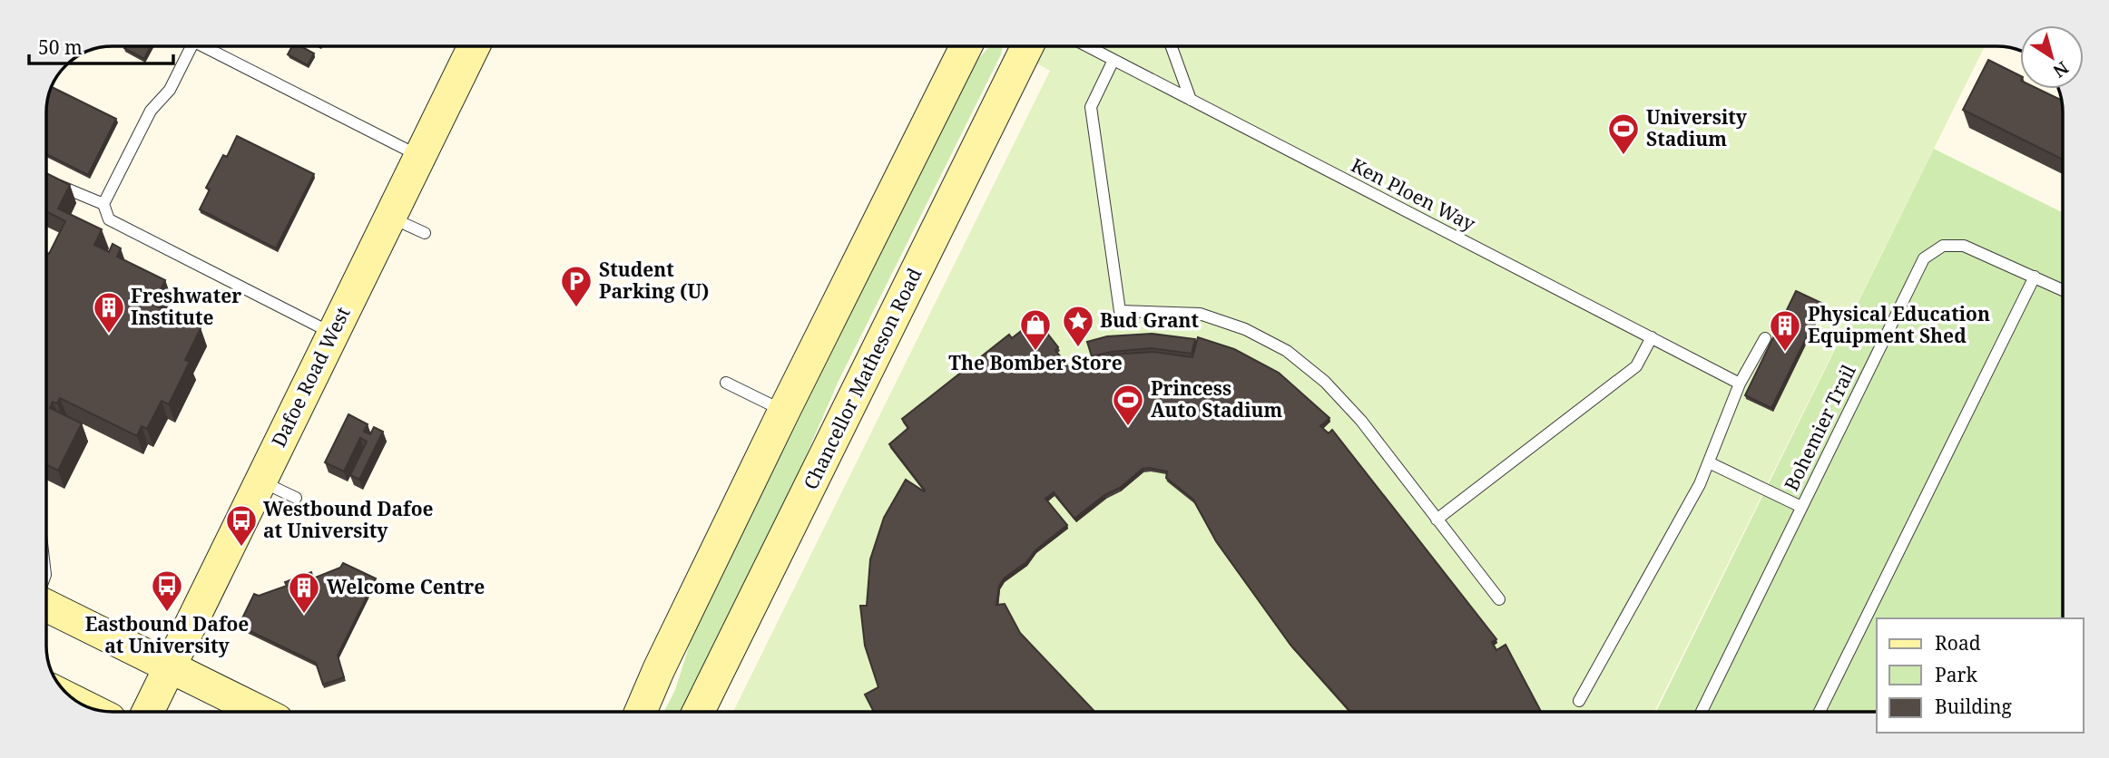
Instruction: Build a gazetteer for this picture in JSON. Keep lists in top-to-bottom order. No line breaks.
{"streets":{"main road":["Dafoe Road West","Chancellor Matheson Road"],"lane":["Ken Ploen Way","Bohemier Trail"]},"places":{"sports":["University Stadium","Princess Auto Stadium"],"parking":["Student Parking (U)"],"building":["Freshwater Institute","Physical Education Equipment Shed","Welcome Centre"],"place":["Bud Grant"],"shop":["The Bomber Store"],"bus stop":["Westbound Dafoe at University","Eastbound Dafoe at University"]},"legend":["Road","Park","Building"],"scale_bar":"50 m","north":"bottom right"}
